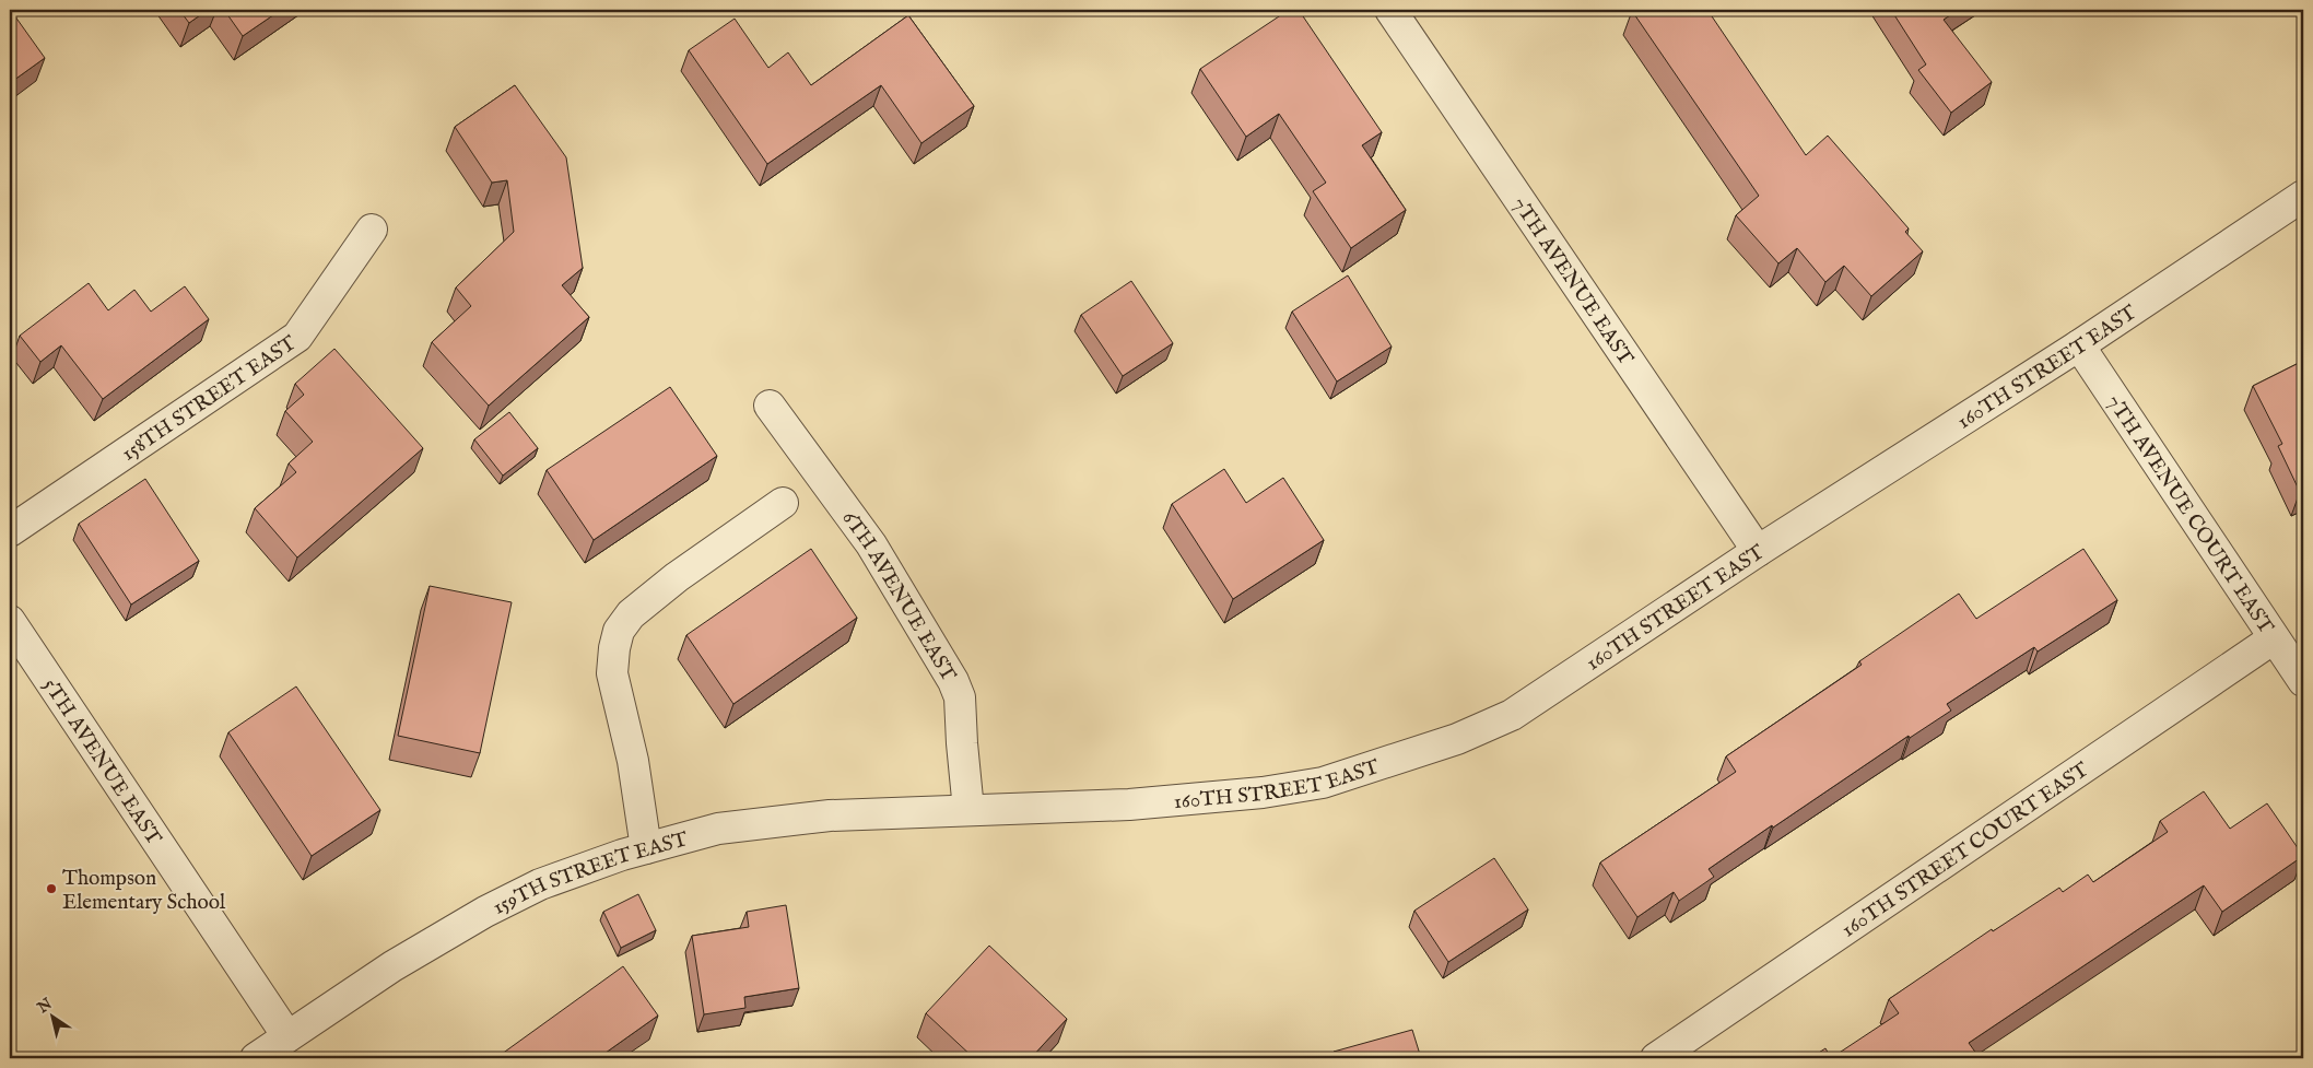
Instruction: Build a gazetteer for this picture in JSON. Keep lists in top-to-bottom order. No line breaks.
{"streets":{"street":["7TH AVENUE EAST","160TH STREET EAST","158TH STREET EAST","7TH AVENUE COURT EAST","6TH AVENUE EAST","5TH AVENUE EAST","160TH STREET COURT EAST","159TH STREET EAST"]},"crossings":[["7TH AVENUE EAST","160TH STREET EAST"],["160TH STREET EAST","7TH AVENUE COURT EAST"],["160TH STREET EAST","6TH AVENUE EAST"],["160TH STREET EAST","159TH STREET EAST"],["7TH AVENUE COURT EAST","160TH STREET COURT EAST"],["6TH AVENUE EAST","159TH STREET EAST"],["5TH AVENUE EAST","159TH STREET EAST"]],"places":["Thompson Elementary School"],"north":"top left"}
